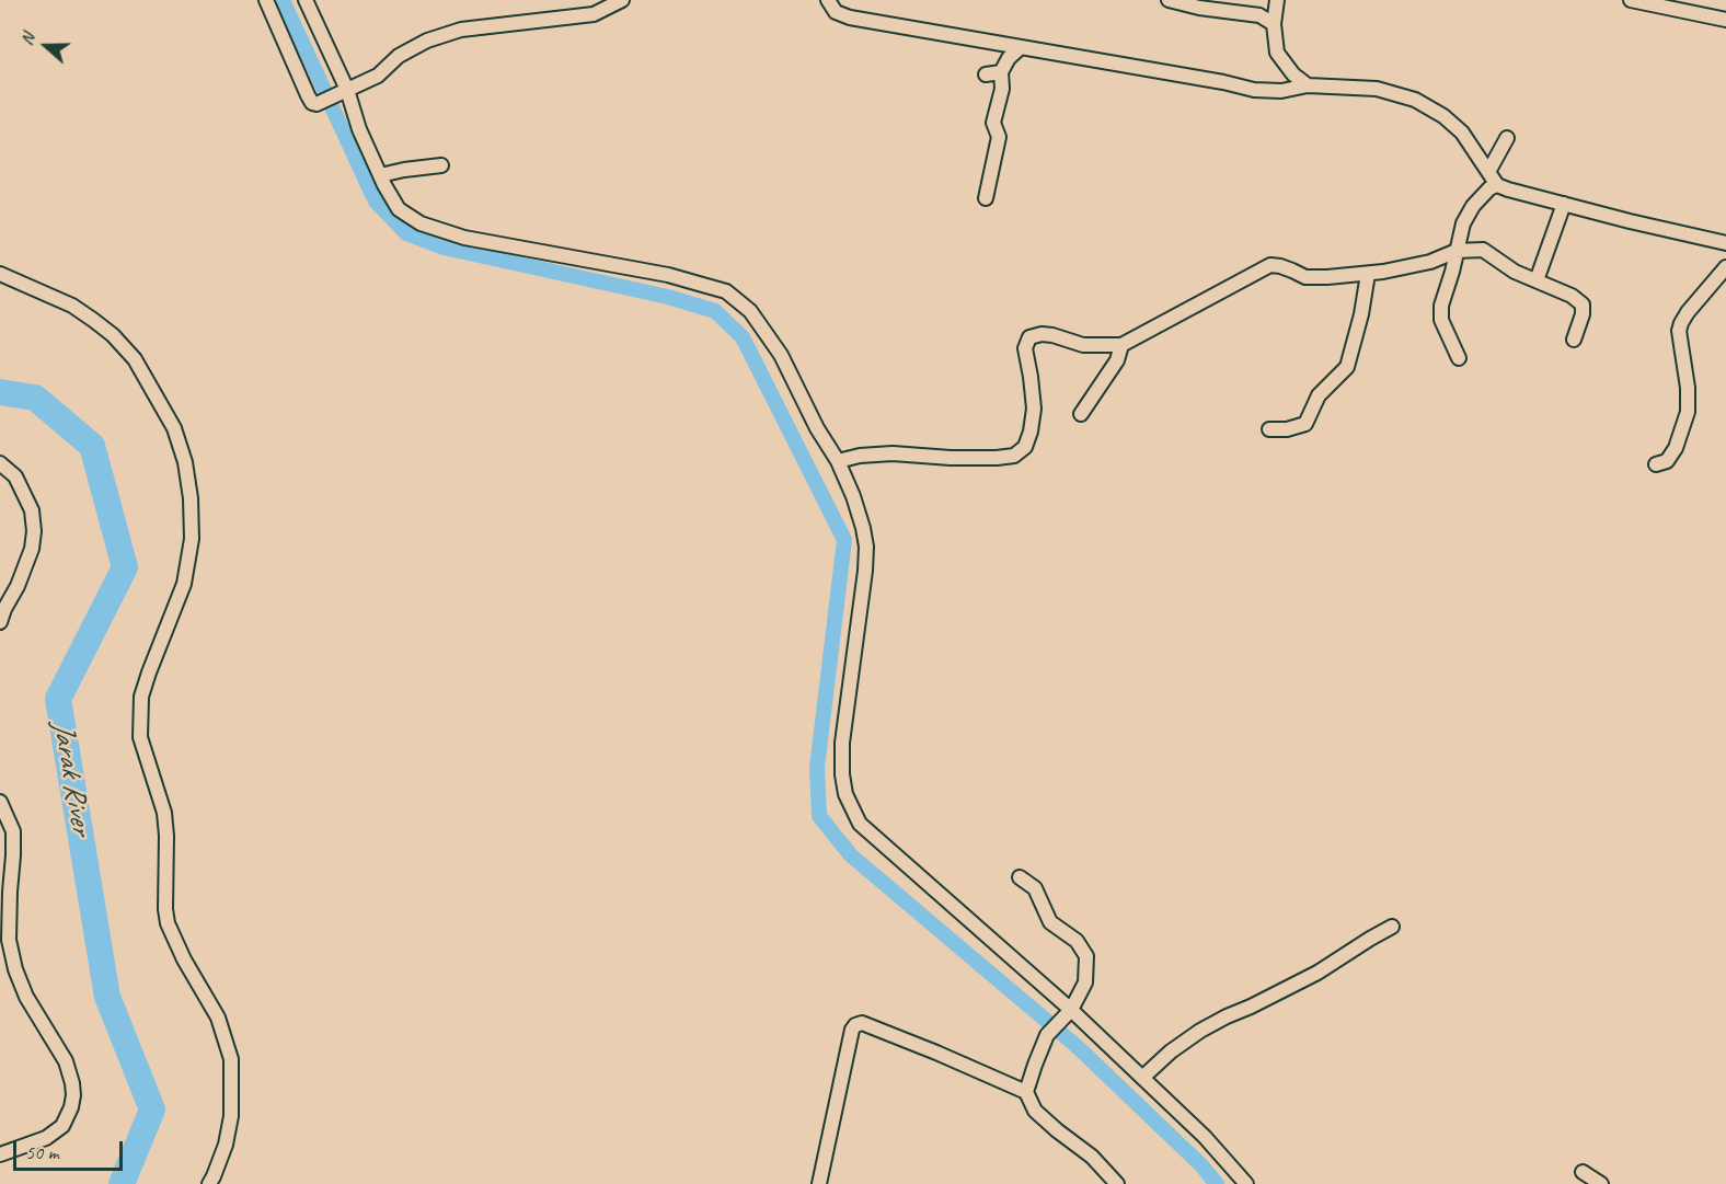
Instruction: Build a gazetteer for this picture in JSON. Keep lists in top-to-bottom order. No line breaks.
{"water":["Jarak River"],"scale_bar":"50 m","north":"left"}
